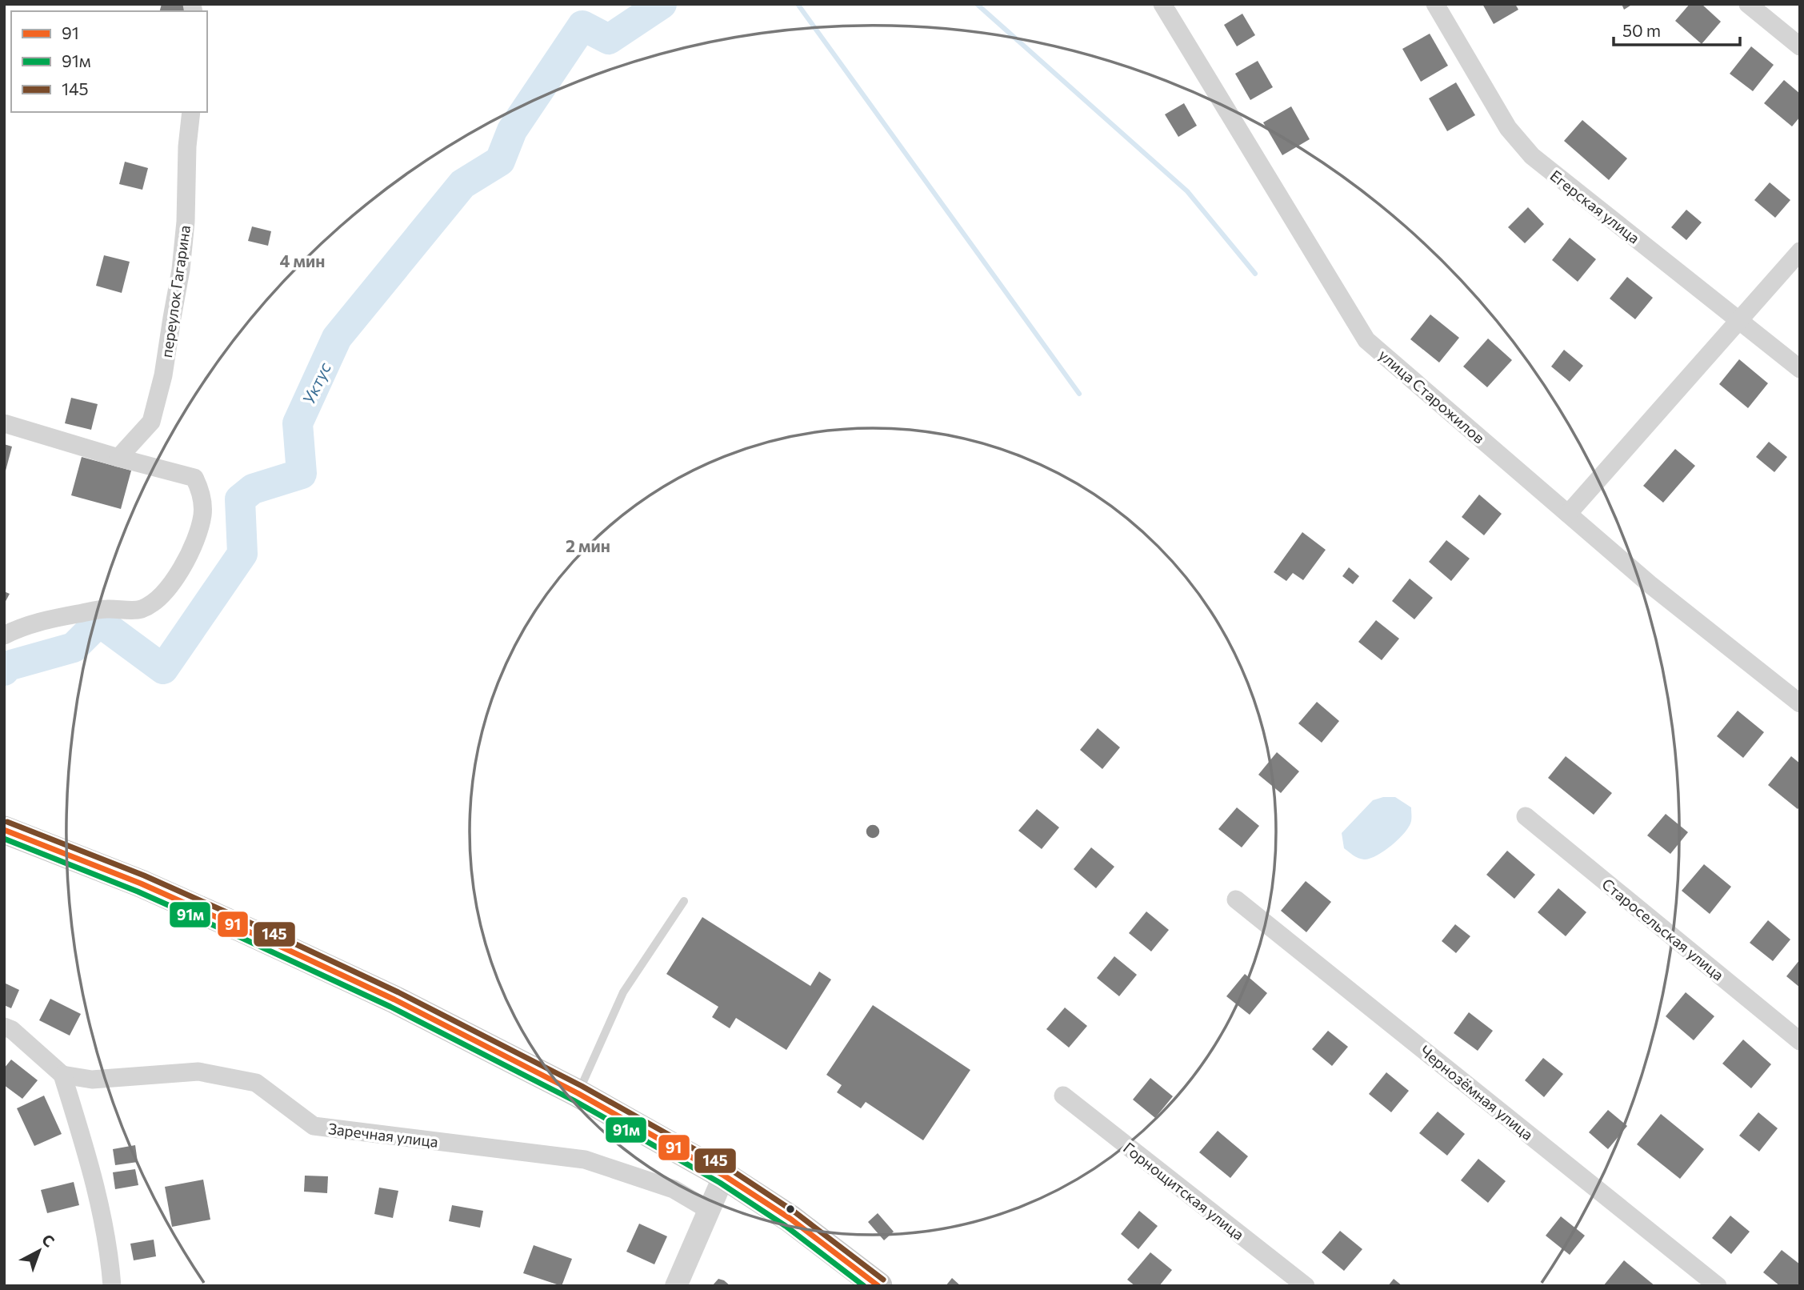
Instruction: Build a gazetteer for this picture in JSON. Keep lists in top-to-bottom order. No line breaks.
{"streets":{"street":["Егерская улица","переулок Гагарина","улица Старожилов","Старосельская улица","Чернозёмная улица","Заречная улица","Горнощитская улица"]},"water":["Уктус"],"lines":["transit line 145","transit line 91","transit line 91м"],"legend":["91","91м","145"],"scale_bar":"50 m","north":"top right","rings":["4 мин","2 мин"]}
